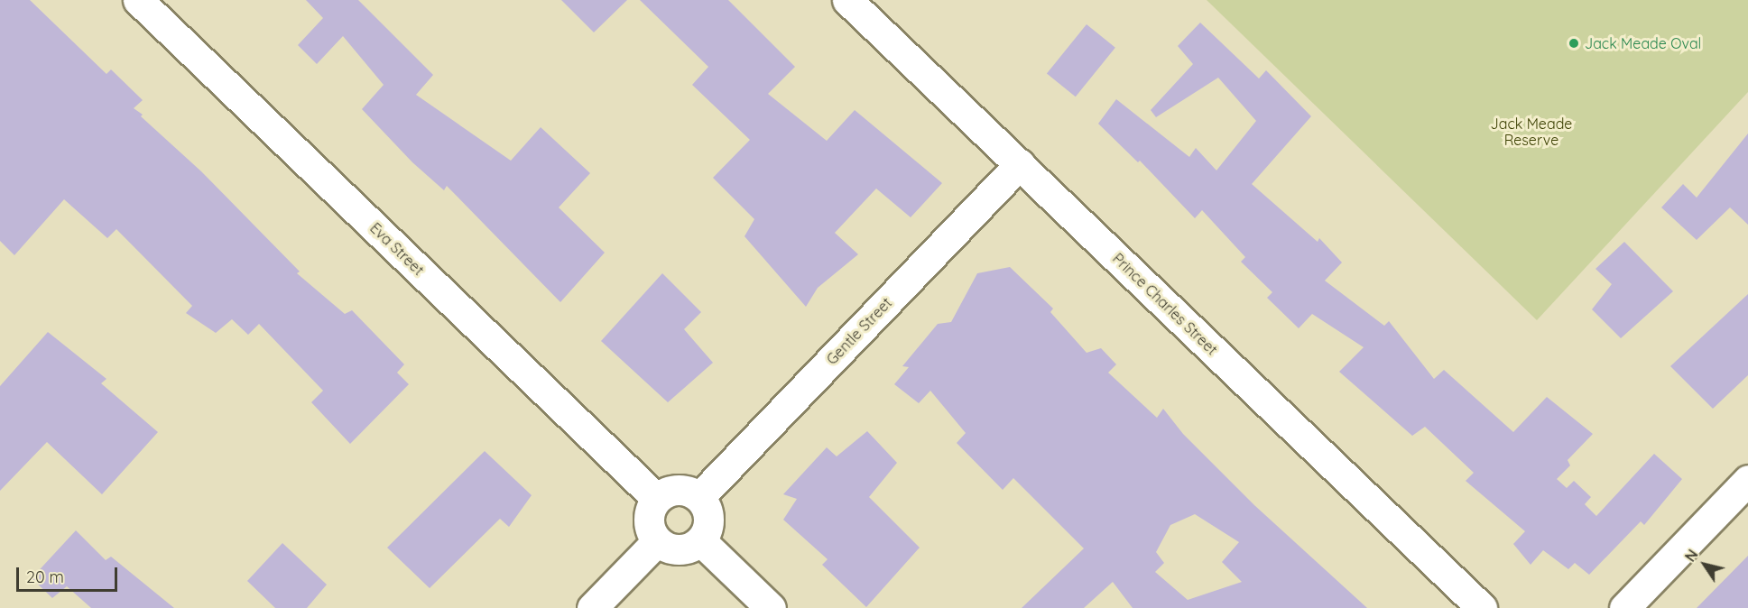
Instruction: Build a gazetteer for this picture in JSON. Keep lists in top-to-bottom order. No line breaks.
{"streets":{"street":["Eva Street","Prince Charles Street","Gentle Street"]},"crossings":[["Eva Street","Gentle Street"],["Prince Charles Street","Gentle Street"]],"parks":["Jack Meade Reserve"],"places":["Jack Meade Oval"],"scale_bar":"20 m","north":"top left"}
